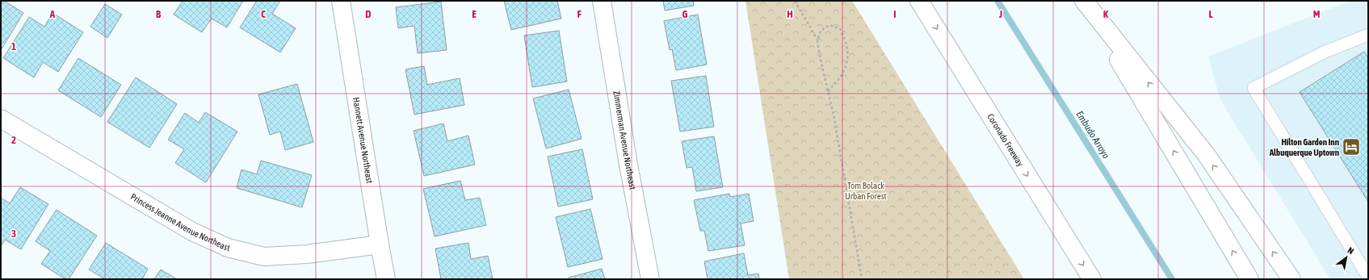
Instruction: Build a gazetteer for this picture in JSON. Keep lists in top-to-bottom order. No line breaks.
{"streets":{"main road":["Hannett Avenue Northeast","Zimmerman Avenue Northeast","Coronado Freeway","Princess Jeanne Avenue Northeast"]},"crossings":[["Hannett Avenue Northeast","Princess Jeanne Avenue Northeast"]],"water":["Embudo Arroyo"],"parks":["Tom Bolack Urban Forest"],"places":{"hotel":["Hilton Garden Inn Albuquerque Uptown"]},"north":"top right","grid":{"columns":["A","B","C","D","E","F","G","H","I","J","K","L","M"],"rows":["1","2","3"]}}
